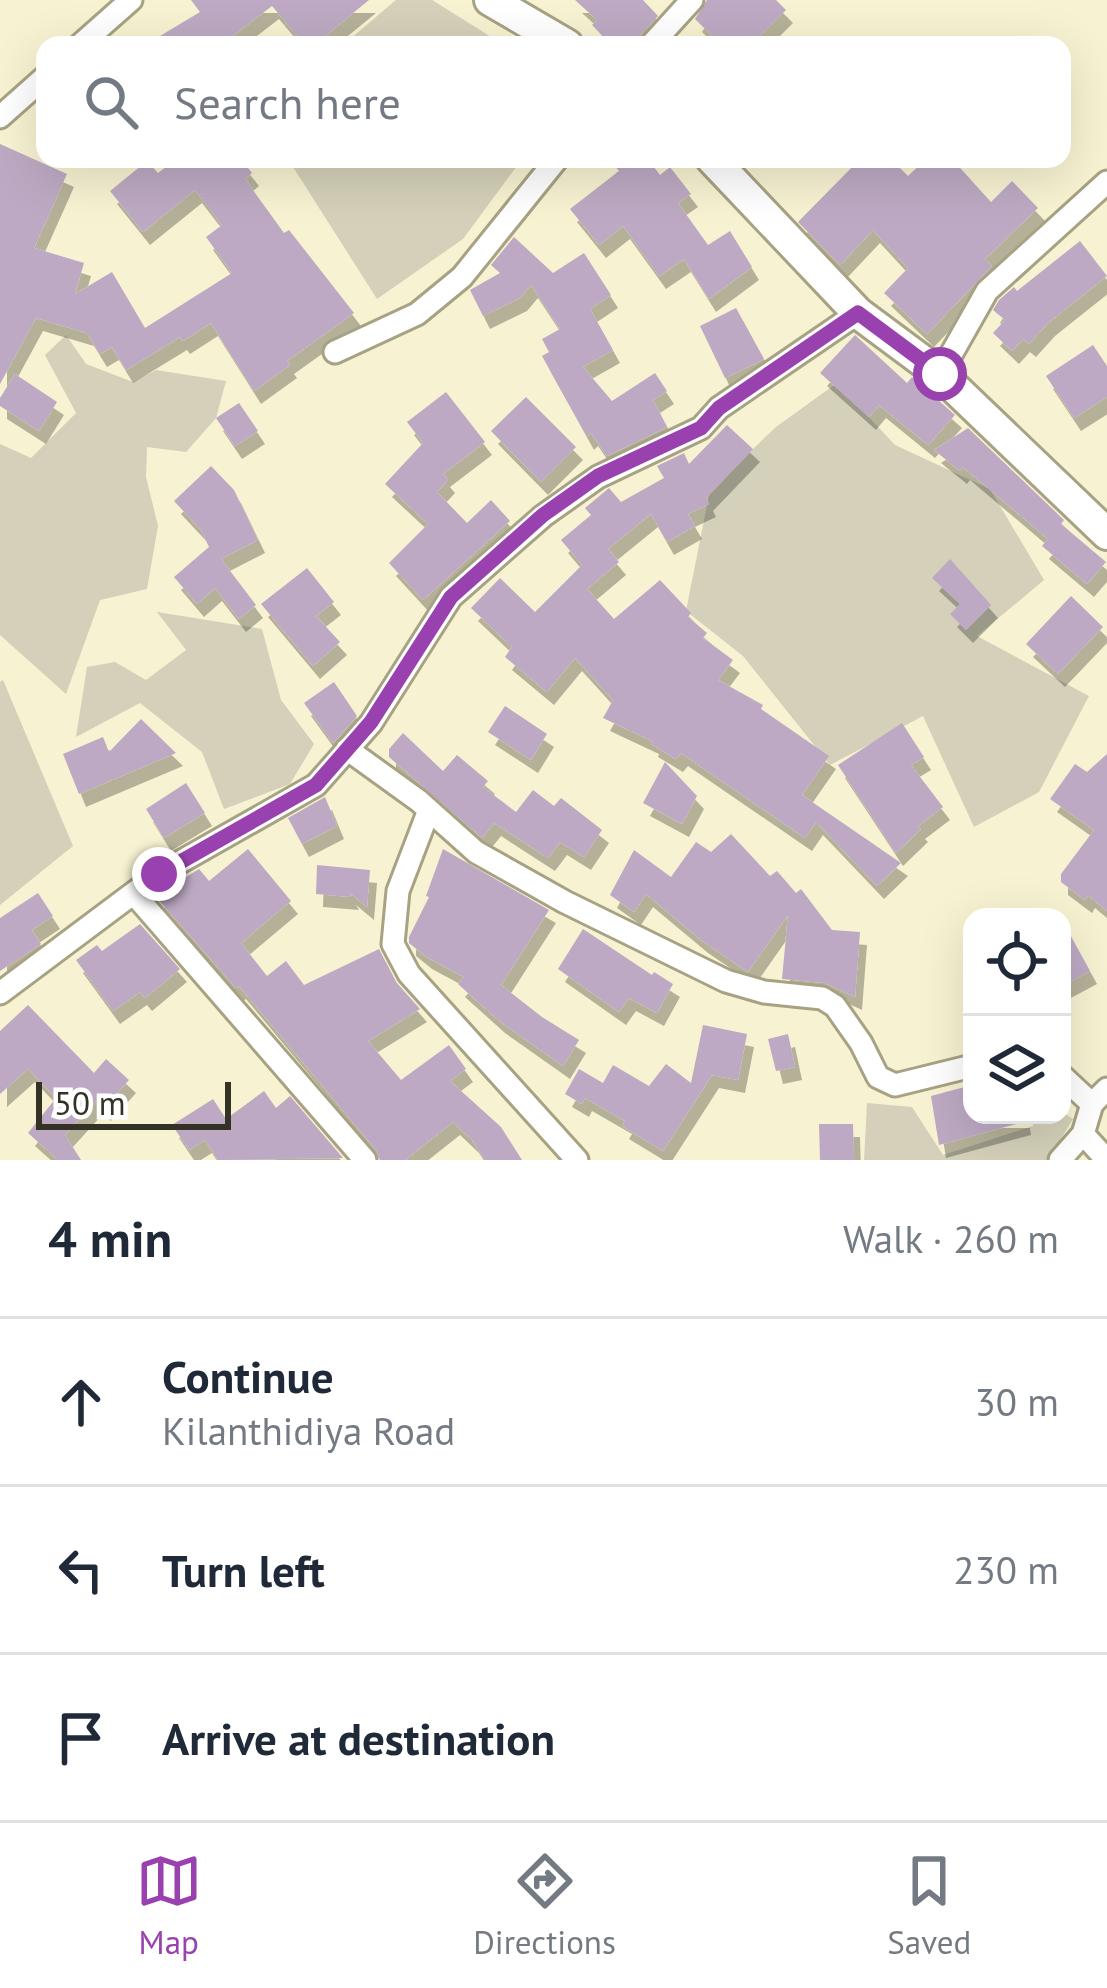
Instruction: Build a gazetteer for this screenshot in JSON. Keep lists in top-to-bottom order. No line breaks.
{"scale_bar":"50 m","page":{"search":"Search here","scale":"50 m","heading":["4 min","Walk · 260 m"],"list":[["Continue","Kilanthidiya Road","30 m"],["Turn left","230 m"],"Arrive at destination"],"nav":["Map","Directions","Saved"]}}
